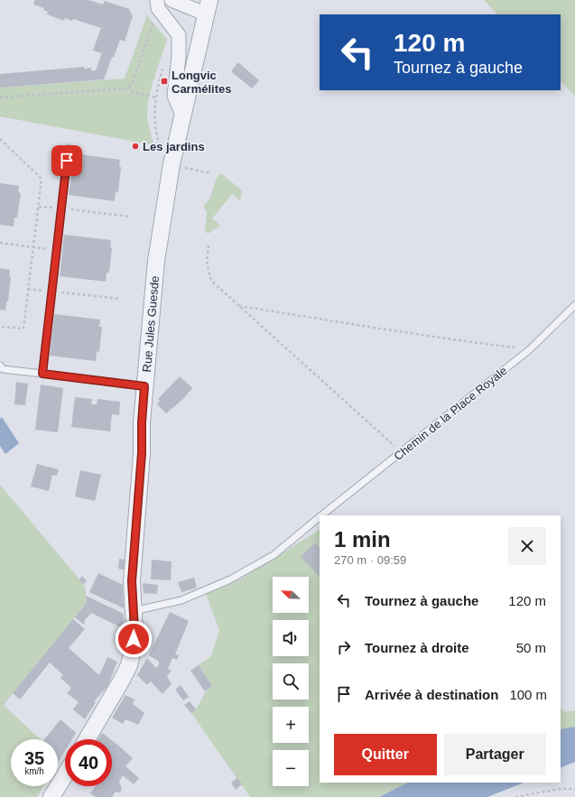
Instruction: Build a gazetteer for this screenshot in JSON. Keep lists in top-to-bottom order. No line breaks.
{"streets":{"street":["Rue Jules Guesde"],"lane":["Chemin de la Place Royale"]},"crossings":[["Rue Jules Guesde","Chemin de la Place Royale"]],"places":{"transit":["Longvic Carmélites"],"other":["Les jardins"]},"north":"top left","page":{"turn":["120 m","Tournez à gauche"],"heading":["1 min","270 m · 09:59"],"map_buttons":["+","−"],"list":[{"name":"Tournez à gauche","value":"120 m"},{"name":"Tournez à droite","value":"50 m"},{"name":"Arrivée à destination","value":"100 m"}],"buttons":["Quitter","Partager"],"speed":"35 km/h","limit":"40"}}
